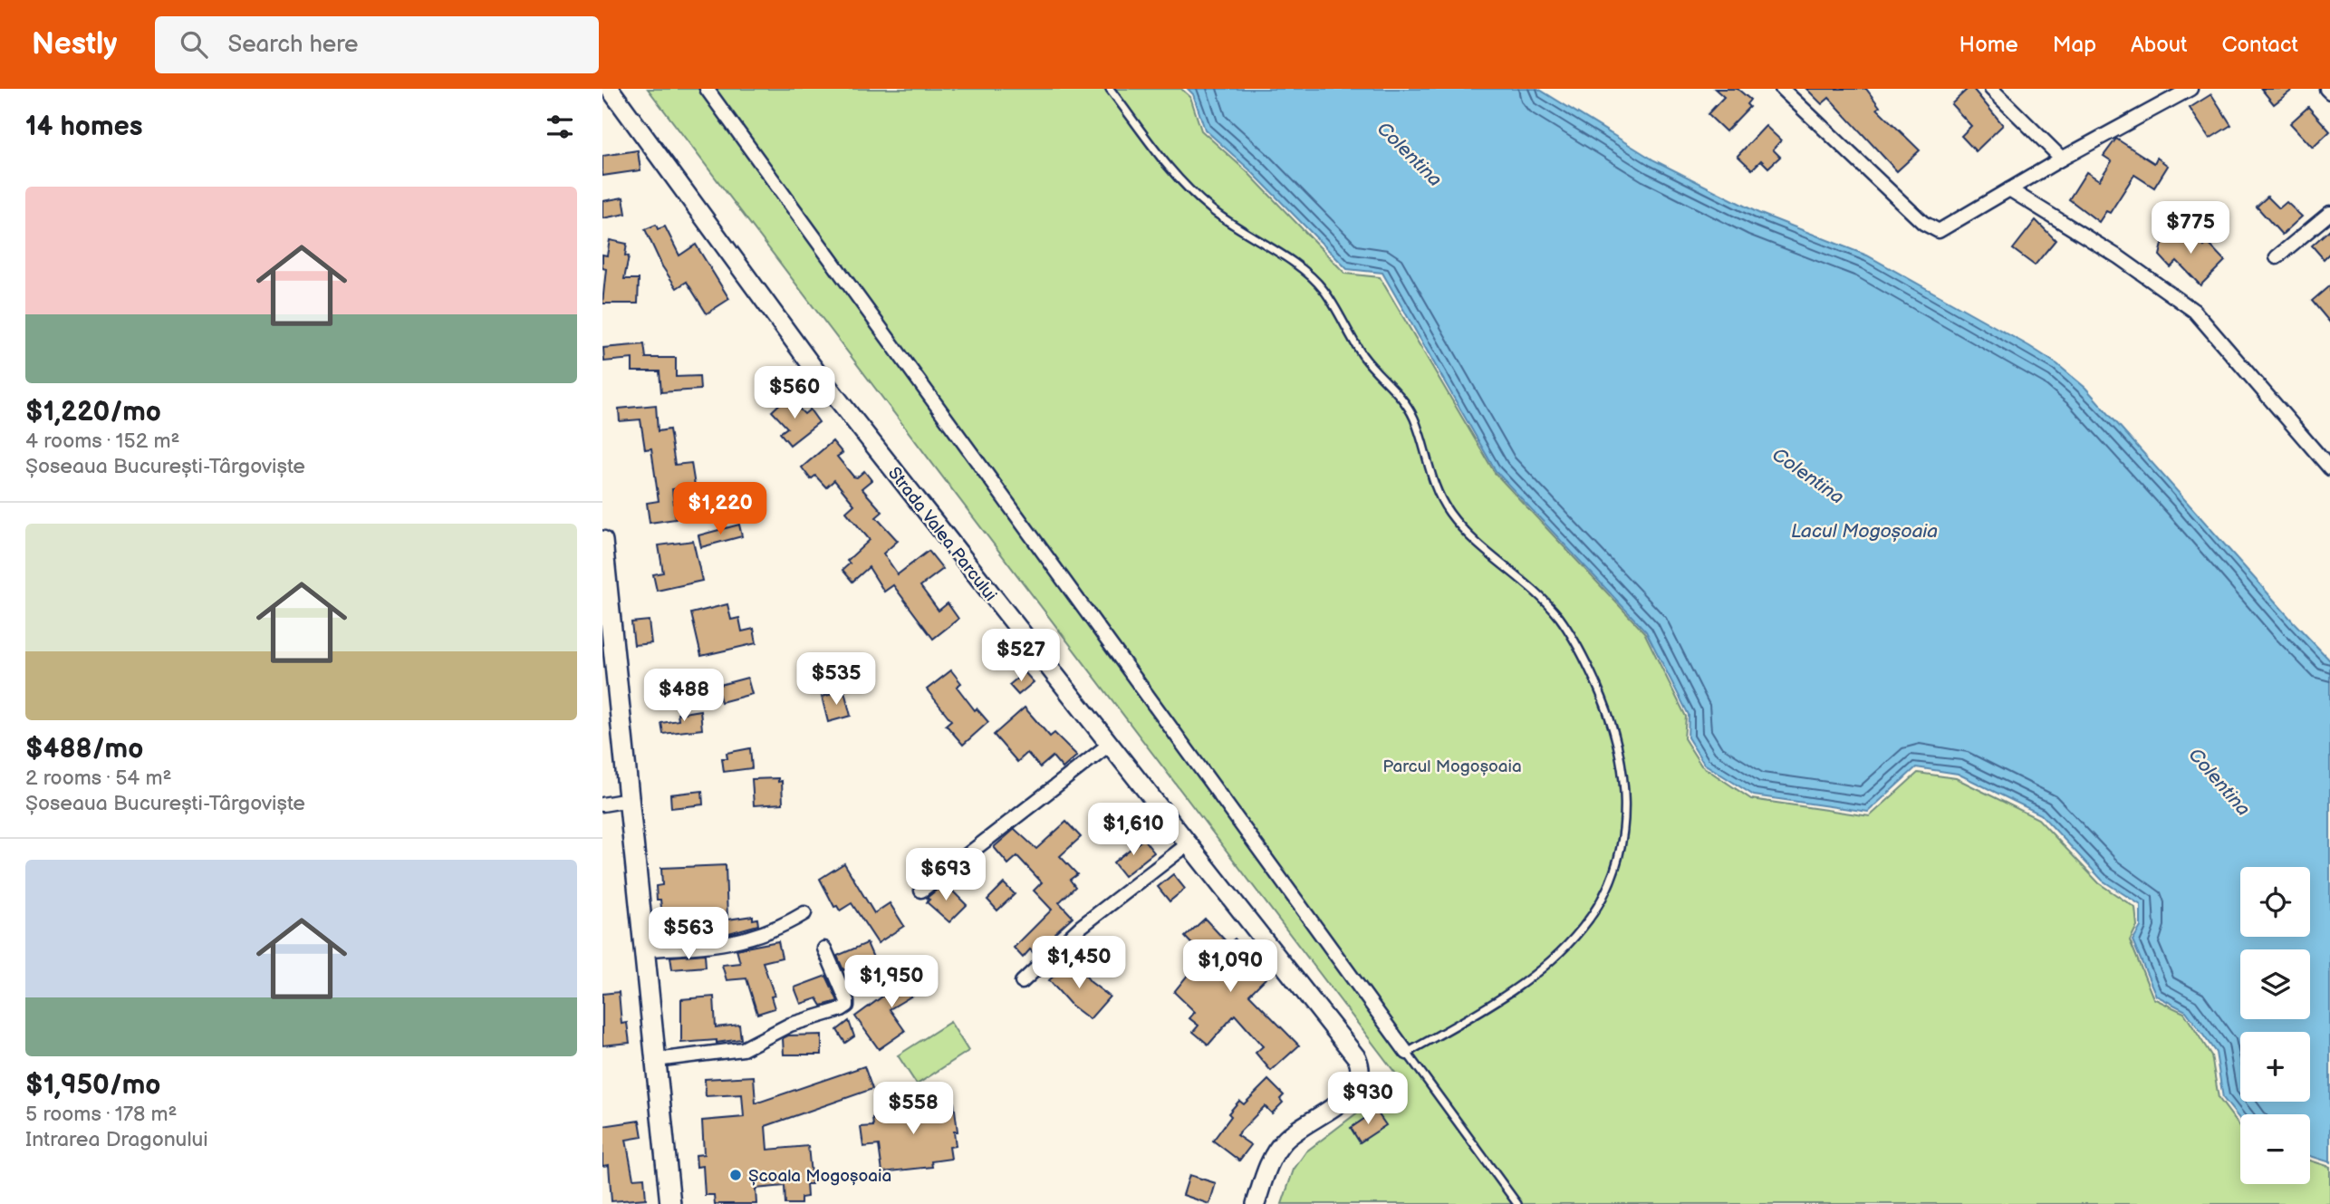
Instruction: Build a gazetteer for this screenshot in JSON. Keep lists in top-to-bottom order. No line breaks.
{"streets":{"street":["Strada Valea Parcului"]},"water":["Colentina","Lacul Mogoșoaia"],"parks":["Parcul Mogoșoaia"],"places":["Școala Mogoșoaia"],"page":{"header":"Nestly","search":"Search here","nav":["Home","Map","About","Contact"],"heading":"14 homes","list":[{"name":"$1,220/mo","note":"4 rooms · 152 m² · Șoseaua București-Târgoviște"},{"name":"$488/mo","note":"2 rooms · 54 m² · Șoseaua București-Târgoviște"},{"name":"$1,950/mo","note":"5 rooms · 178 m² · Intrarea Dragonului"}],"price":["$775","$560","$1,220","$527","$535","$488","$1,610","$693","$563","$1,450","$1,090","$1,950","$930","$558"],"map_buttons":["+","−"]}}
